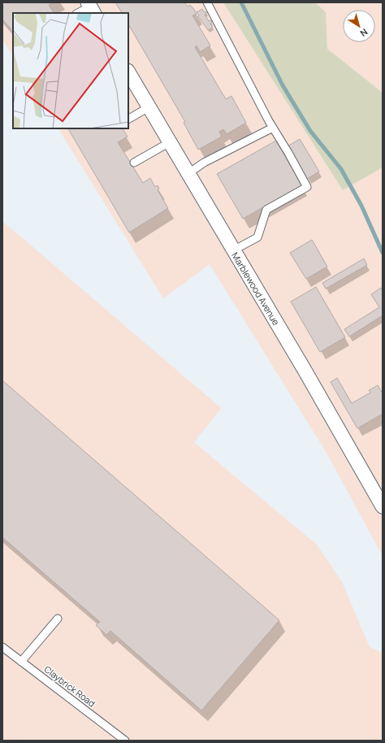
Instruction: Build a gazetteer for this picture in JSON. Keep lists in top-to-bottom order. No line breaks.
{"streets":{"street":["Marblewood Avenue"],"lane":["Claybrick Road"]},"north":"bottom right"}
